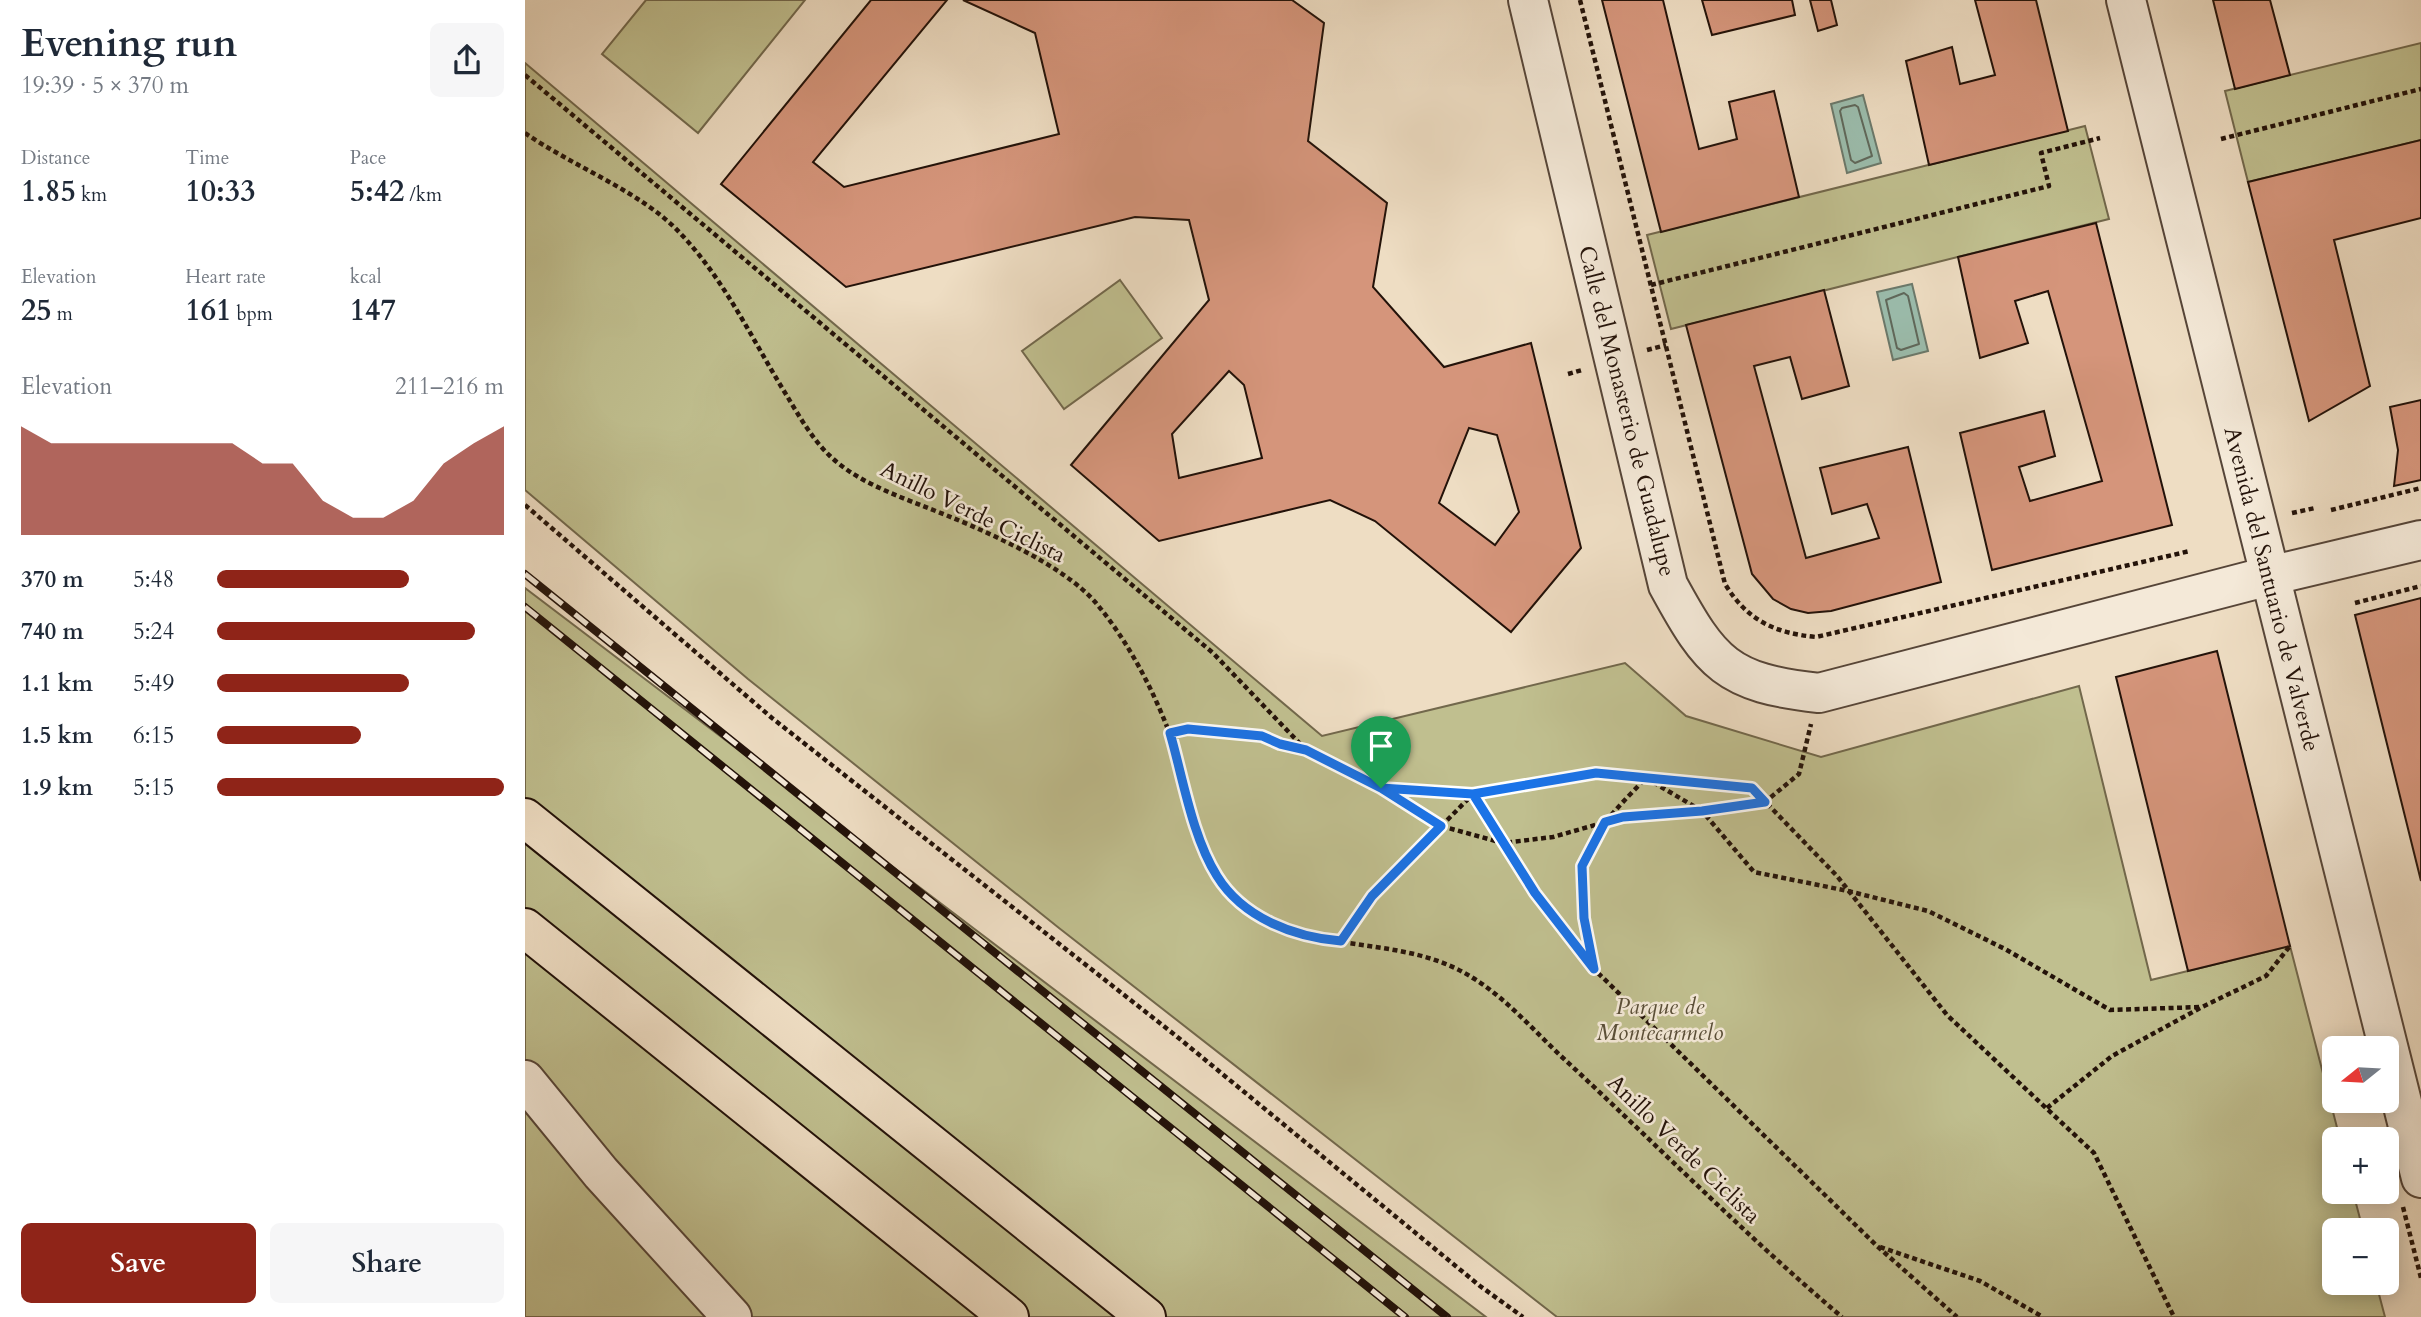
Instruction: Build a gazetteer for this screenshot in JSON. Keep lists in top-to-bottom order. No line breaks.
{"streets":{"street":["Calle del Monasterio de Guadalupe","Avenida del Santuario de Valverde"],"path":["Anillo Verde Ciclista"]},"crossings":[["Calle del Monasterio de Guadalupe","Avenida del Santuario de Valverde"]],"parks":["Parque de Montecarmelo"],"north":"left","page":{"heading":["Evening run","19:39 · 5 × 370 m"],"stats":[["Distance","1.85 km"],["Time","10:33"],["Pace","5:42 /km"],["Elevation","25 m"],["Heart rate","161 bpm"],["kcal","147"]],"chart":["Elevation","211–216 m"],"list":[{"name":"370 m","note":"5:48"},{"name":"740 m","note":"5:24"},{"name":"1.1 km","note":"5:49"},{"name":"1.5 km","note":"6:15"},{"name":"1.9 km","note":"5:15"}],"map_buttons":["+","−"],"buttons":["Save","Share"]}}
